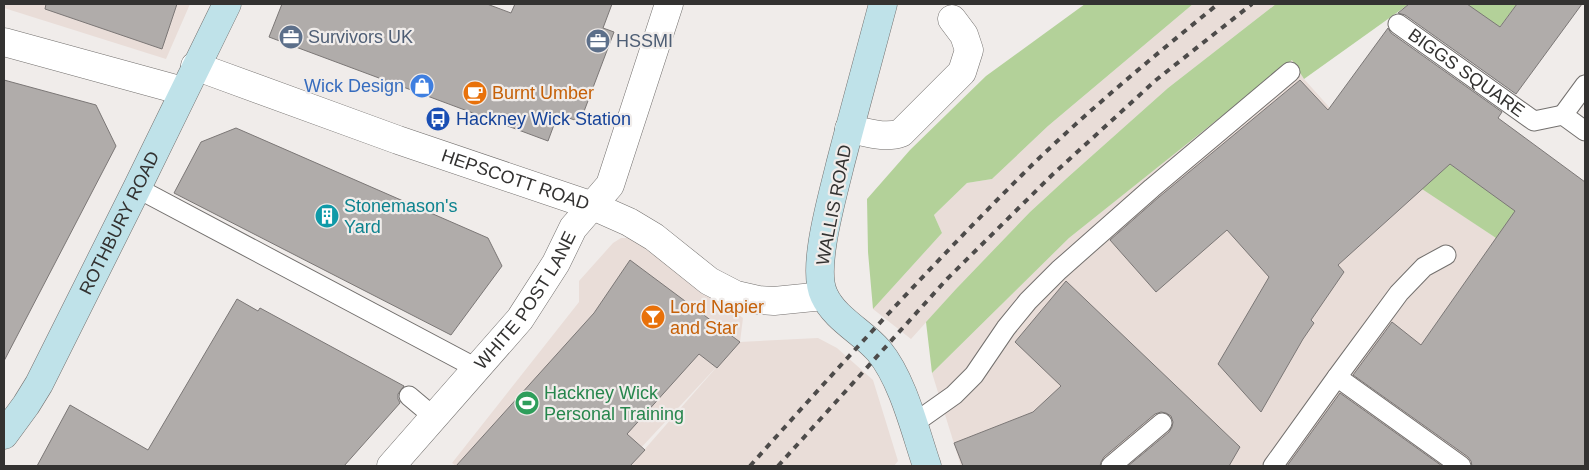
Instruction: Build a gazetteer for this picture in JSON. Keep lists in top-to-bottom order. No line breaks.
{"streets":{"street":["HEPSCOTT ROAD","WALLIS ROAD","ROTHBURY ROAD","WHITE POST LANE"],"lane":["BIGGS SQUARE"]},"crossings":[["HEPSCOTT ROAD","WALLIS ROAD"],["HEPSCOTT ROAD","ROTHBURY ROAD"],["HEPSCOTT ROAD","WHITE POST LANE"]],"places":{"office":["Survivors UK","HSSMI"],"shop":["Wick Design"],"cafe":["Burnt Umber"],"bus stop":["Hackney Wick Station"],"building":["Stonemason's Yard"],"bar":["Lord Napier and Star"],"sports":["Hackney Wick Personal Training"]}}
